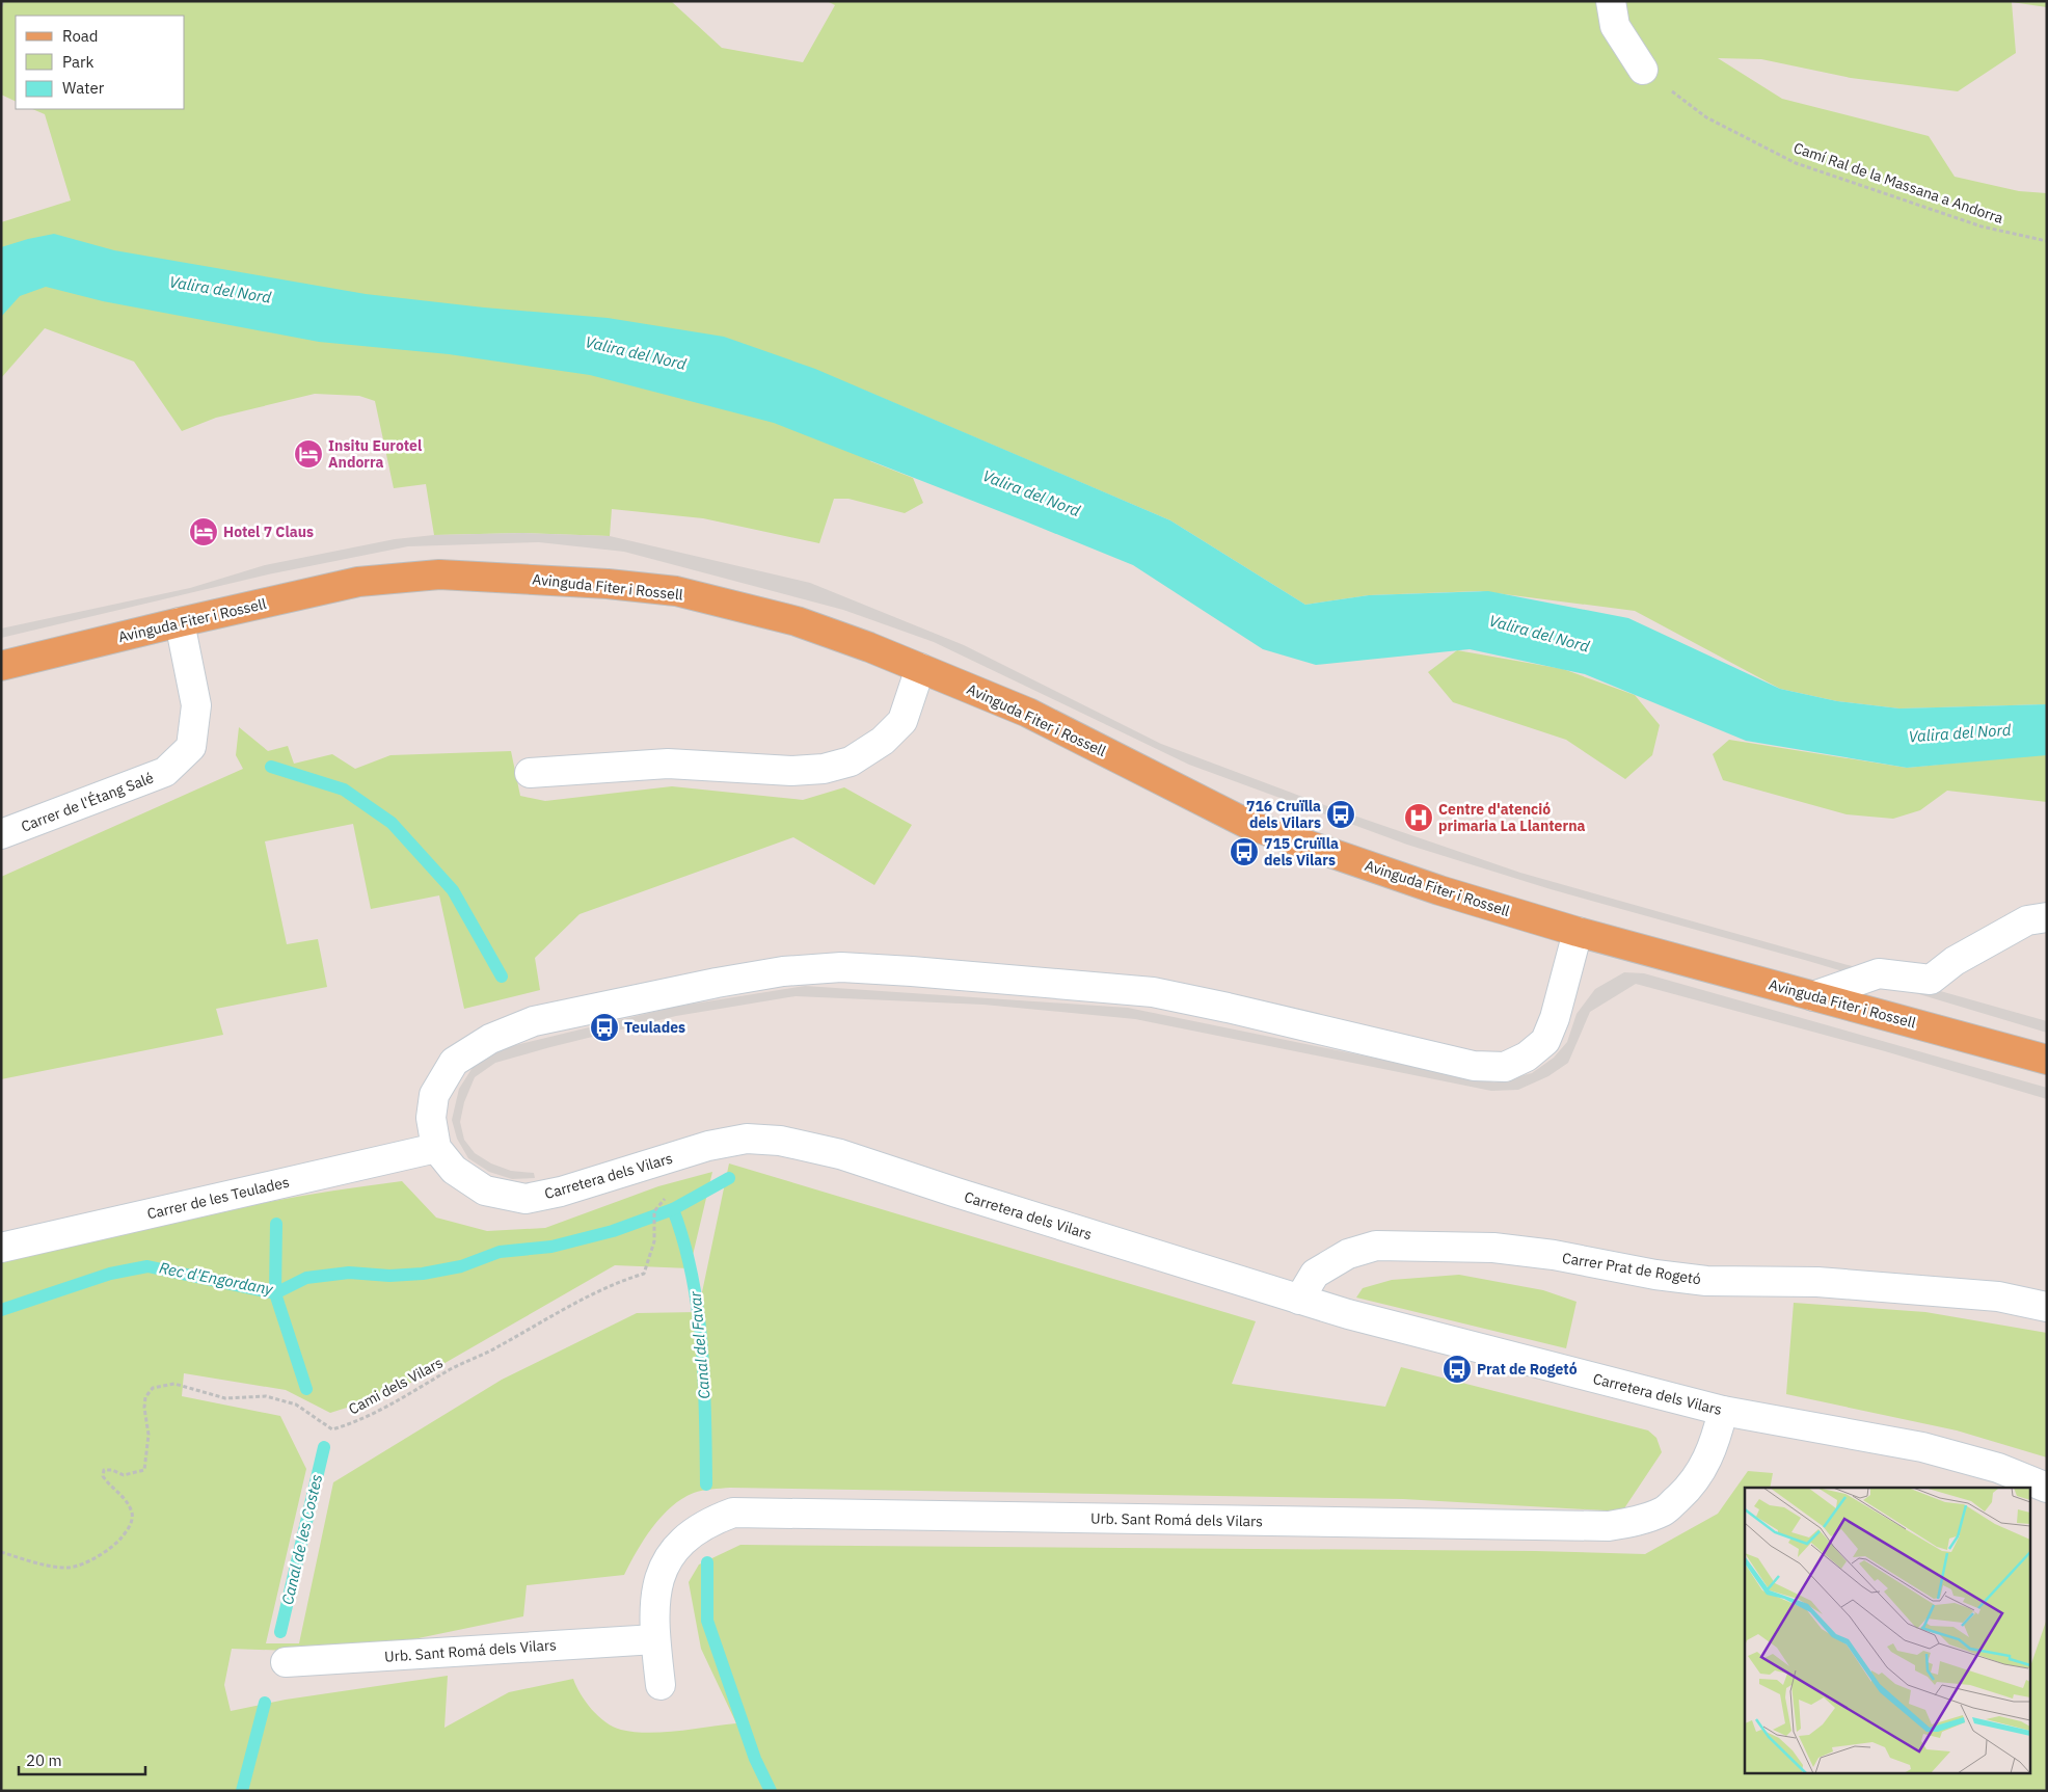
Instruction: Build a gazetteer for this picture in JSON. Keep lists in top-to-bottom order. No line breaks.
{"streets":{"main road":["Avinguda Fiter i Rossell"],"street":["Carrer de l'Étang Salé","Carretera dels Vilars","Carrer de les Teulades","Carrer Prat de Rogetó","Urb. Sant Romá dels Vilars"],"path":["Camí Ral de la Massana a Andorra","Cami dels Vilars"]},"crossings":[["Avinguda Fiter i Rossell","Carrer de l'Étang Salé"],["Carretera dels Vilars","Carrer de les Teulades"],["Carretera dels Vilars","Carrer Prat de Rogetó"],["Carretera dels Vilars","Urb. Sant Romá dels Vilars"]],"water":["Valira del Nord","Rec d'Engordany","Canal del Favar","Canal de les Costes"],"places":{"hotel":["Insitu Eurotel Andorra","Hotel 7 Claus"],"bus stop":["716 Cruïlla dels Vilars","715 Cruïlla dels Vilars","Teulades","Prat de Rogetó"],"hospital":["Centre d'atenció primaria La Llanterna"]},"legend":["Road","Park","Water"],"scale_bar":"20 m"}
